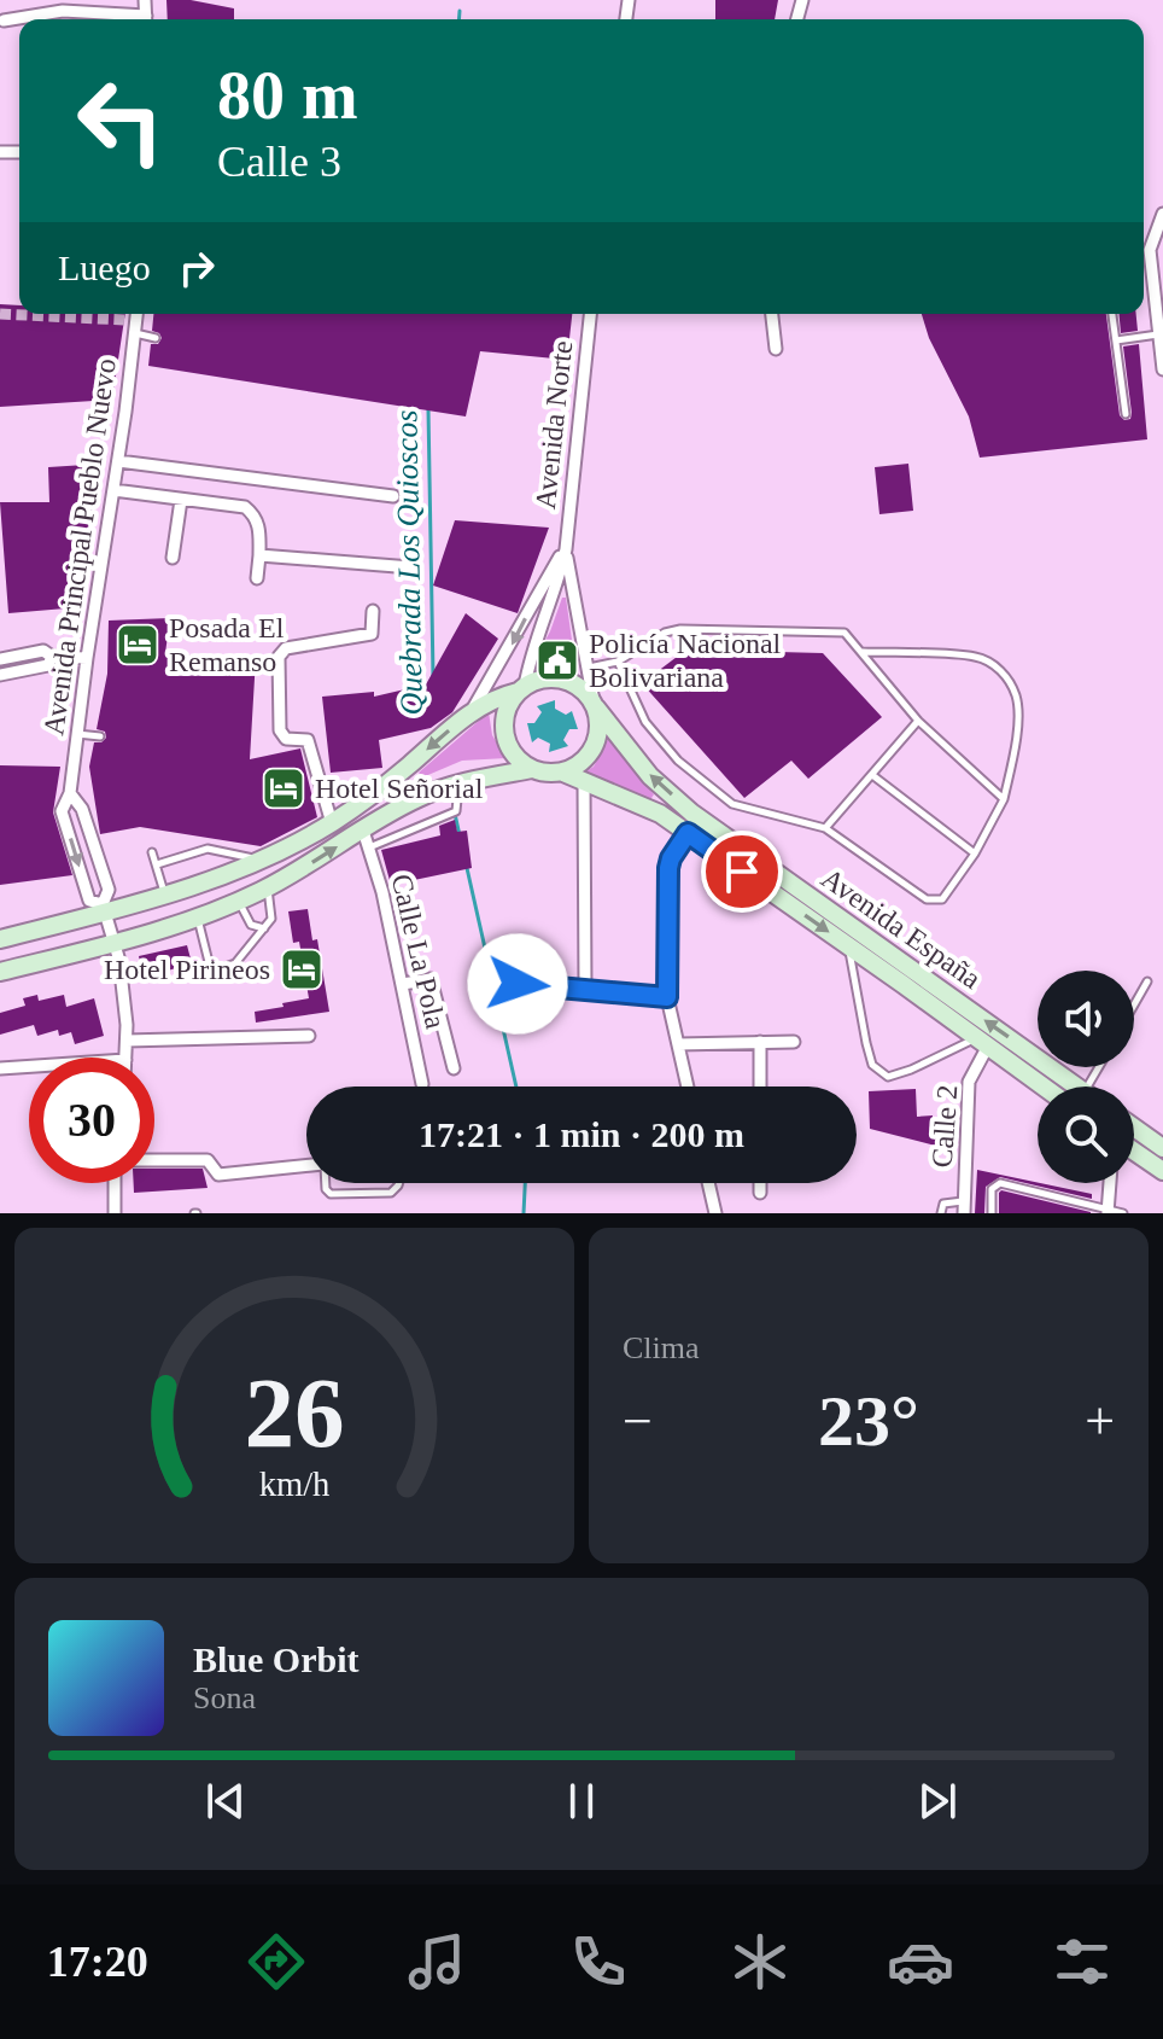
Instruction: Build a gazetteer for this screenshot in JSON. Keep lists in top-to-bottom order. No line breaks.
{"streets":{"main road":["Avenida España"],"street":["Avenida Norte","Avenida Principal Pueblo Nuevo","Calle La Pola","Calle 2"]},"crossings":[["Avenida Norte","Avenida España"],["Avenida España","Calle 2"]],"water":["Quebrada Los Quioscos"],"places":{"hotel":["Posada El Remanso","Hotel Señorial","Hotel Pirineos"],"public building":["Policía Nacional Bolivariana"]},"page":{"turn":["80 m","Calle 3"],"then":"Luego","limit":"30","trip":"17:21 · 1 min · 200 m","tile":"Clima","heat":["−","23°","+"],"song":["Blue Orbit","Sona"],"tabs":"17:20","gauge":["26","km/h"]}}
